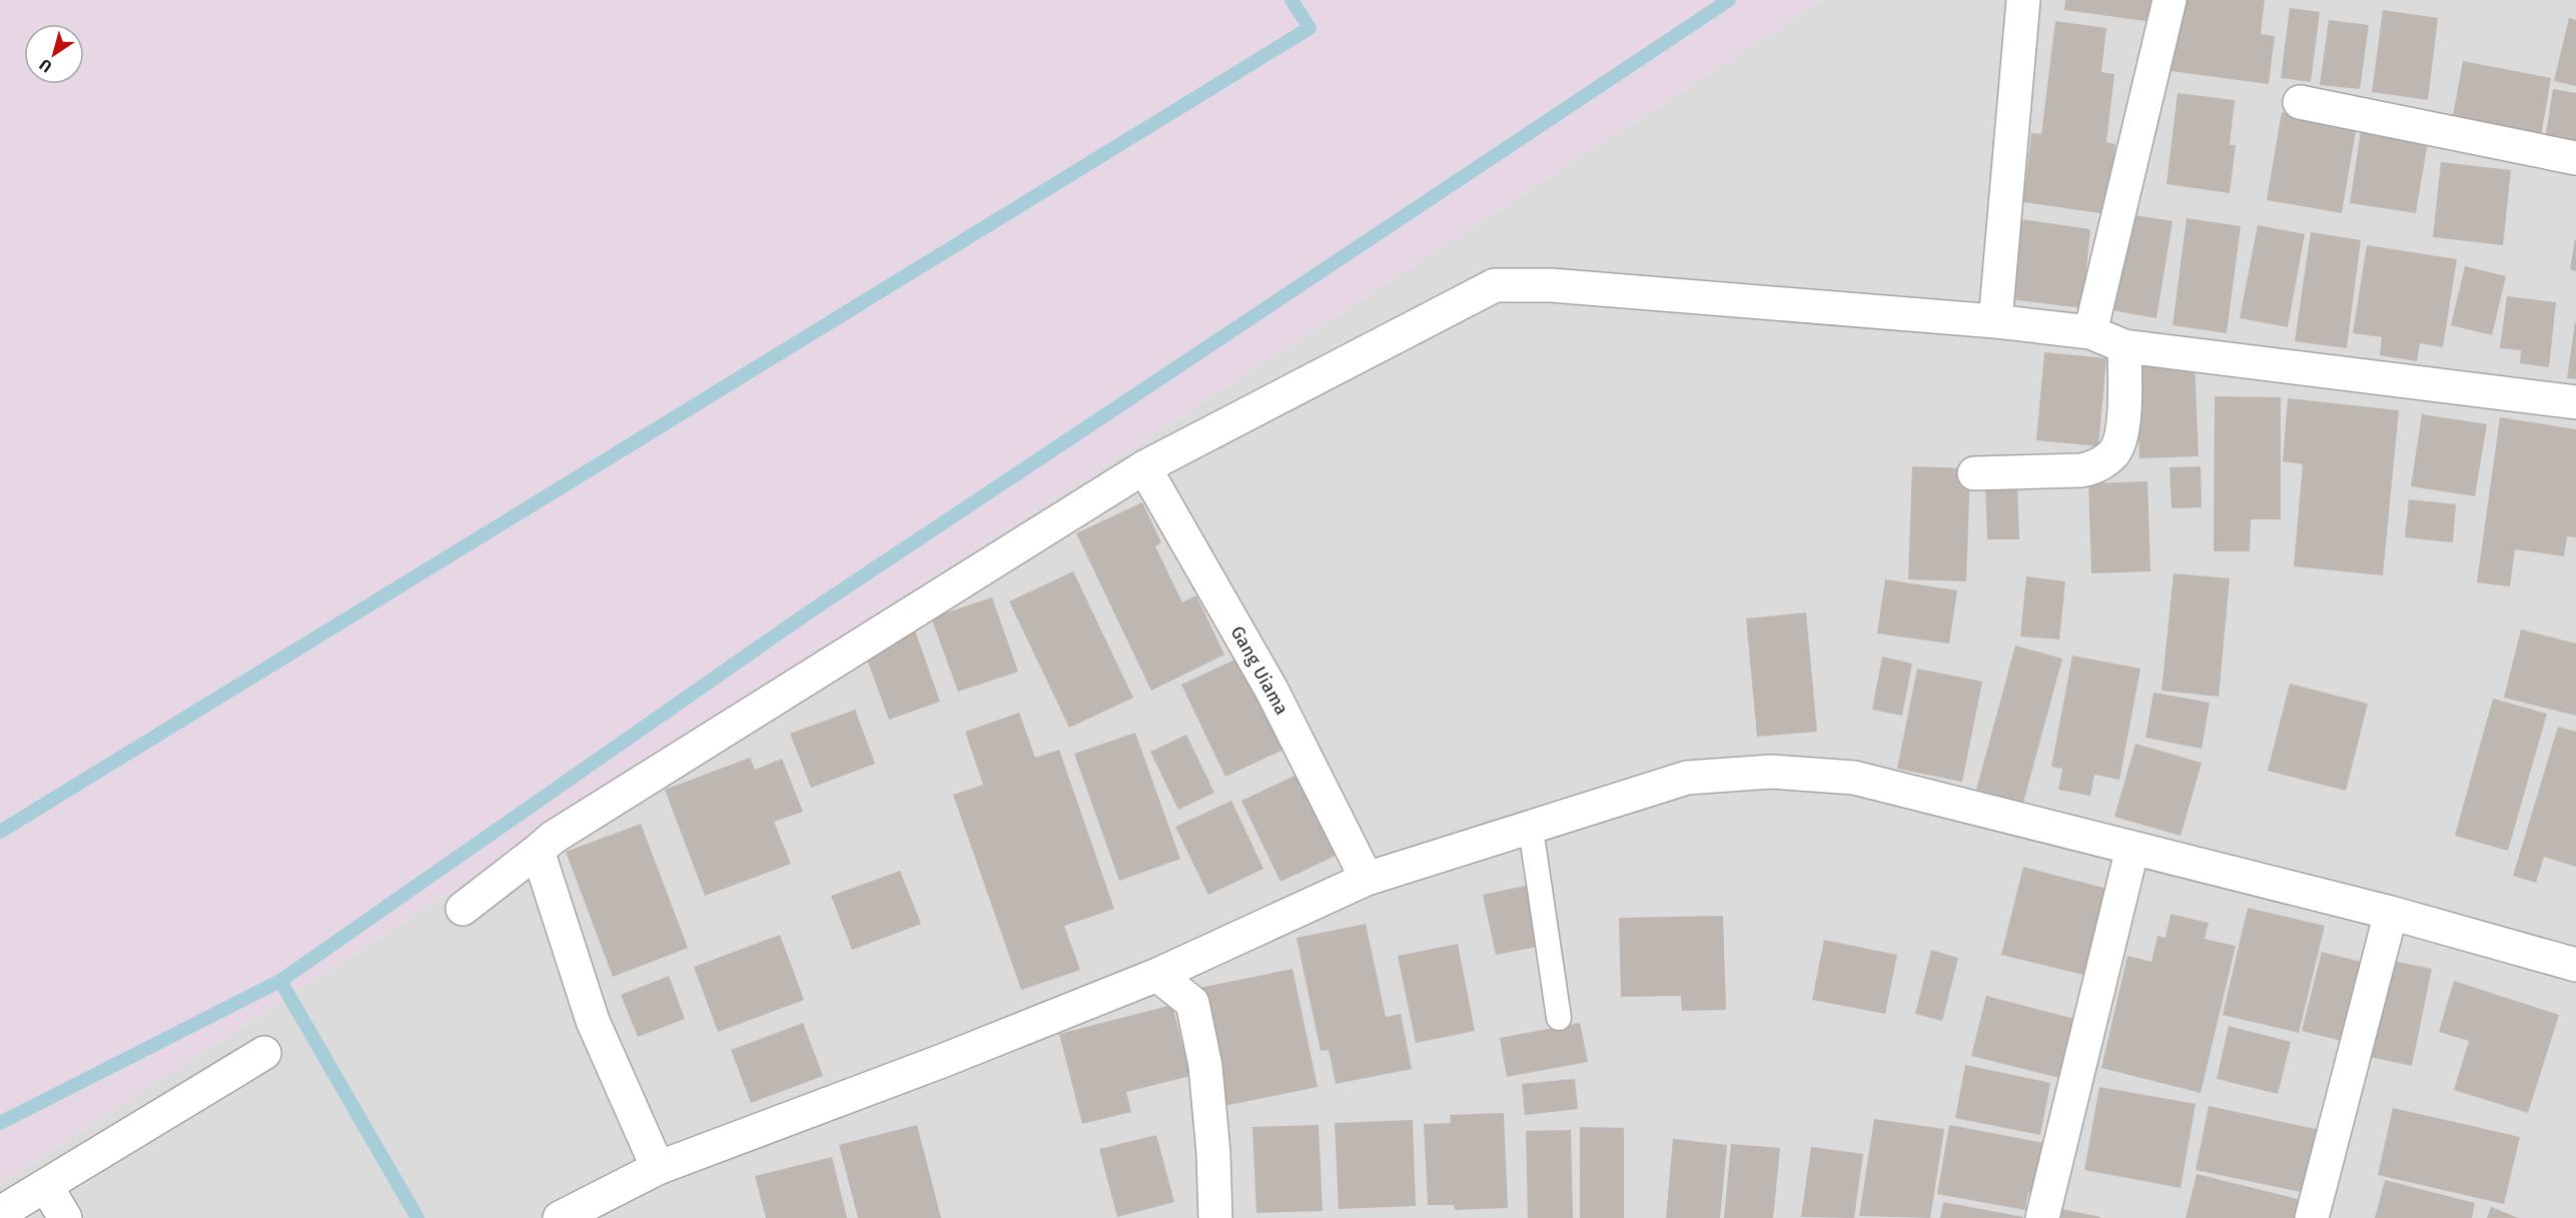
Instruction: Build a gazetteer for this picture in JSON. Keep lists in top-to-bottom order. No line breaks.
{"streets":{"street":["Gang Uiama"]},"north":"bottom left"}
